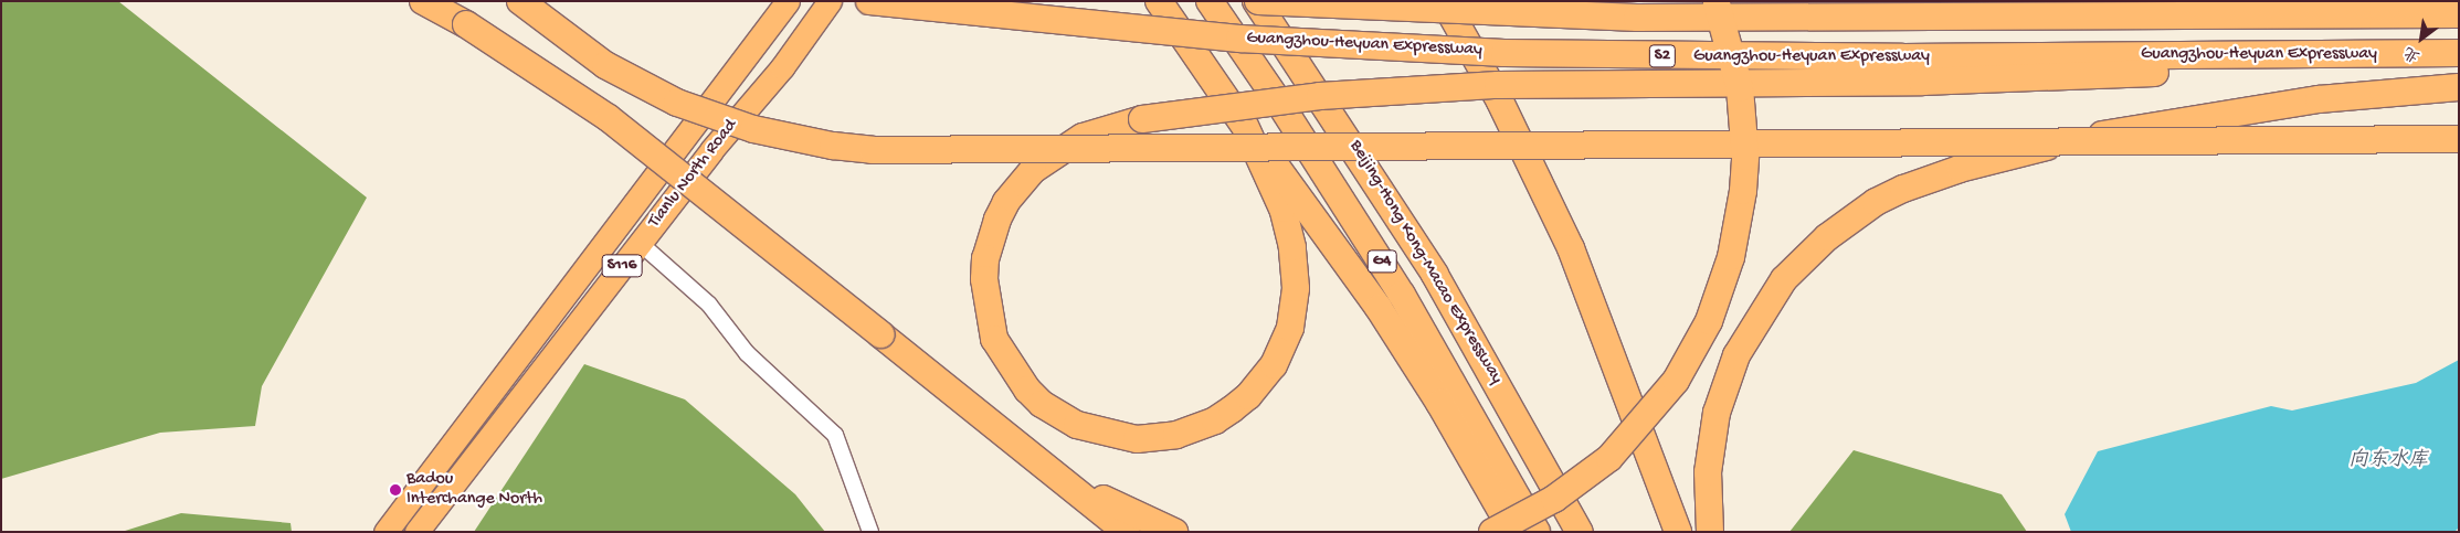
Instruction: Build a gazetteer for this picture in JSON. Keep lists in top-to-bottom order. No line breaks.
{"streets":{"highway":["Guangzhou-Heyuan Expressway","S2","G4","Beijing-Hong Kong-Macao Expressway"],"main road":["Tianlu North Road","S116"]},"crossings":[["S2","Beijing-Hong Kong-Macao Expressway"]],"water":["向东水库"],"places":["Badou Interchange North"],"north":"bottom left"}
